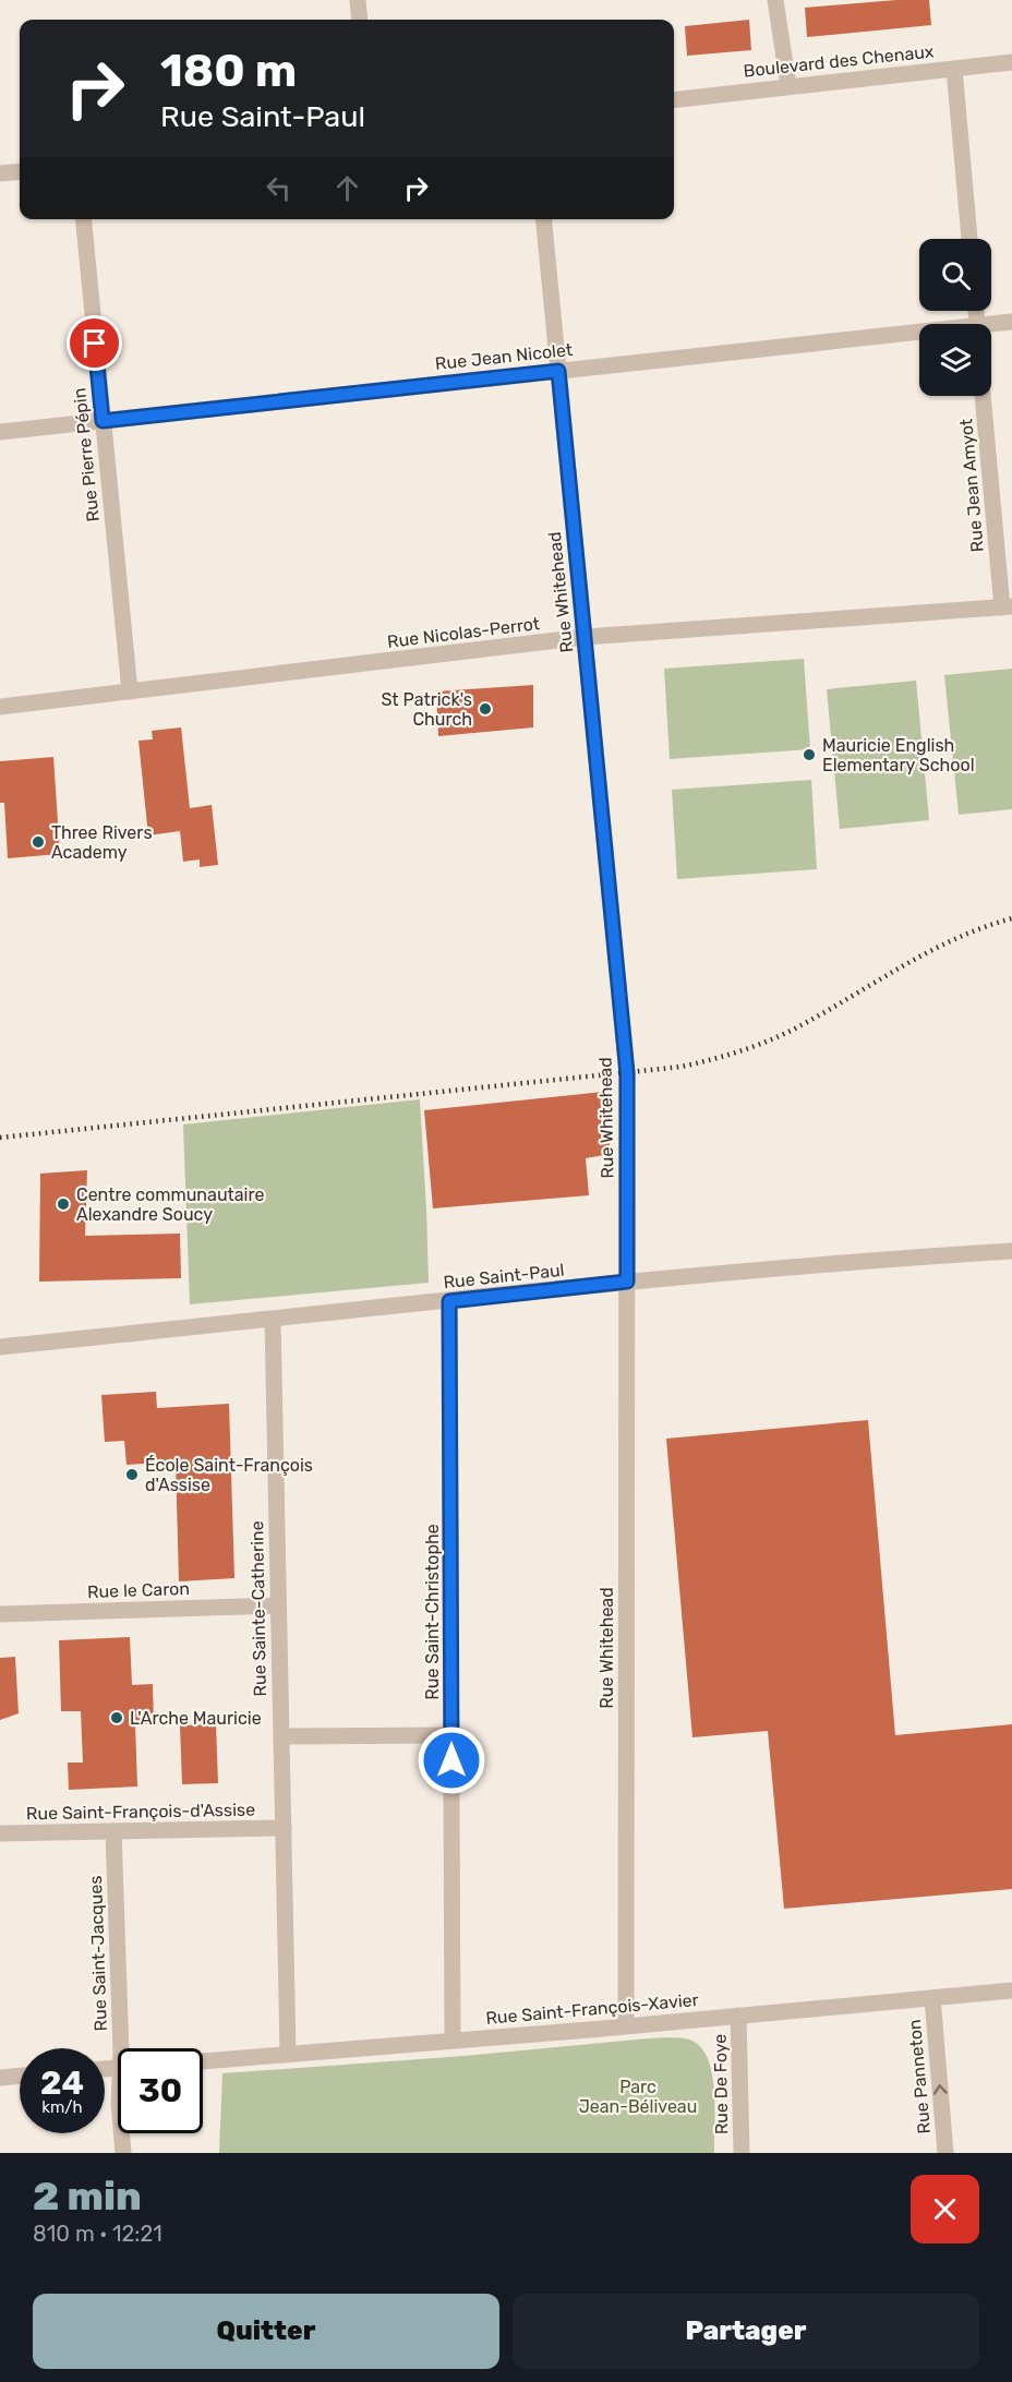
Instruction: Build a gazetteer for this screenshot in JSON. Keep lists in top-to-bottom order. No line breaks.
{"streets":{"street":["Boulevard des Chenaux","Rue Jean Nicolet","Rue Pierre Pépin","Rue Jean Amyot","Rue Whitehead","Rue Nicolas-Perrot","Rue Saint-Paul","Rue le Caron","Rue Sainte-Catherine","Rue Saint-Christophe","Rue Saint-François-d'Assise","Rue Saint-Jacques","Rue Saint-François-Xavier","Rue Panneton","Rue De Foye"]},"crossings":[["Rue Jean Nicolet","Rue Pierre Pépin"],["Rue Jean Nicolet","Rue Whitehead"],["Rue Pierre Pépin","Rue Nicolas-Perrot"],["Rue Jean Amyot","Rue Nicolas-Perrot"],["Rue Whitehead","Rue Nicolas-Perrot"],["Rue Whitehead","Rue Saint-Paul"],["Rue Whitehead","Rue Saint-François-Xavier"],["Rue Saint-Paul","Rue Sainte-Catherine"],["Rue Saint-Paul","Rue Saint-Christophe"],["Rue le Caron","Rue Sainte-Catherine"],["Rue Sainte-Catherine","Rue Saint-François-d'Assise"],["Rue Sainte-Catherine","Rue Saint-François-Xavier"],["Rue Saint-Christophe","Rue Saint-François-Xavier"],["Rue Saint-François-d'Assise","Rue Saint-Jacques"],["Rue Saint-François-Xavier","Rue Panneton"],["Rue Saint-François-Xavier","Rue De Foye"]],"one_way":["Rue Panneton"],"parks":["Parc Jean-Béliveau"],"places":["St Patrick's Church","Mauricie English Elementary School","Three Rivers Academy","Centre communautaire Alexandre Soucy","École Saint-François d'Assise","L'Arche Mauricie"],"page":{"turn":["180 m","Rue Saint-Paul"],"speed":"24 km/h","limit":"30","heading":["2 min","810 m · 12:21"],"buttons":["Quitter","Partager"]}}
